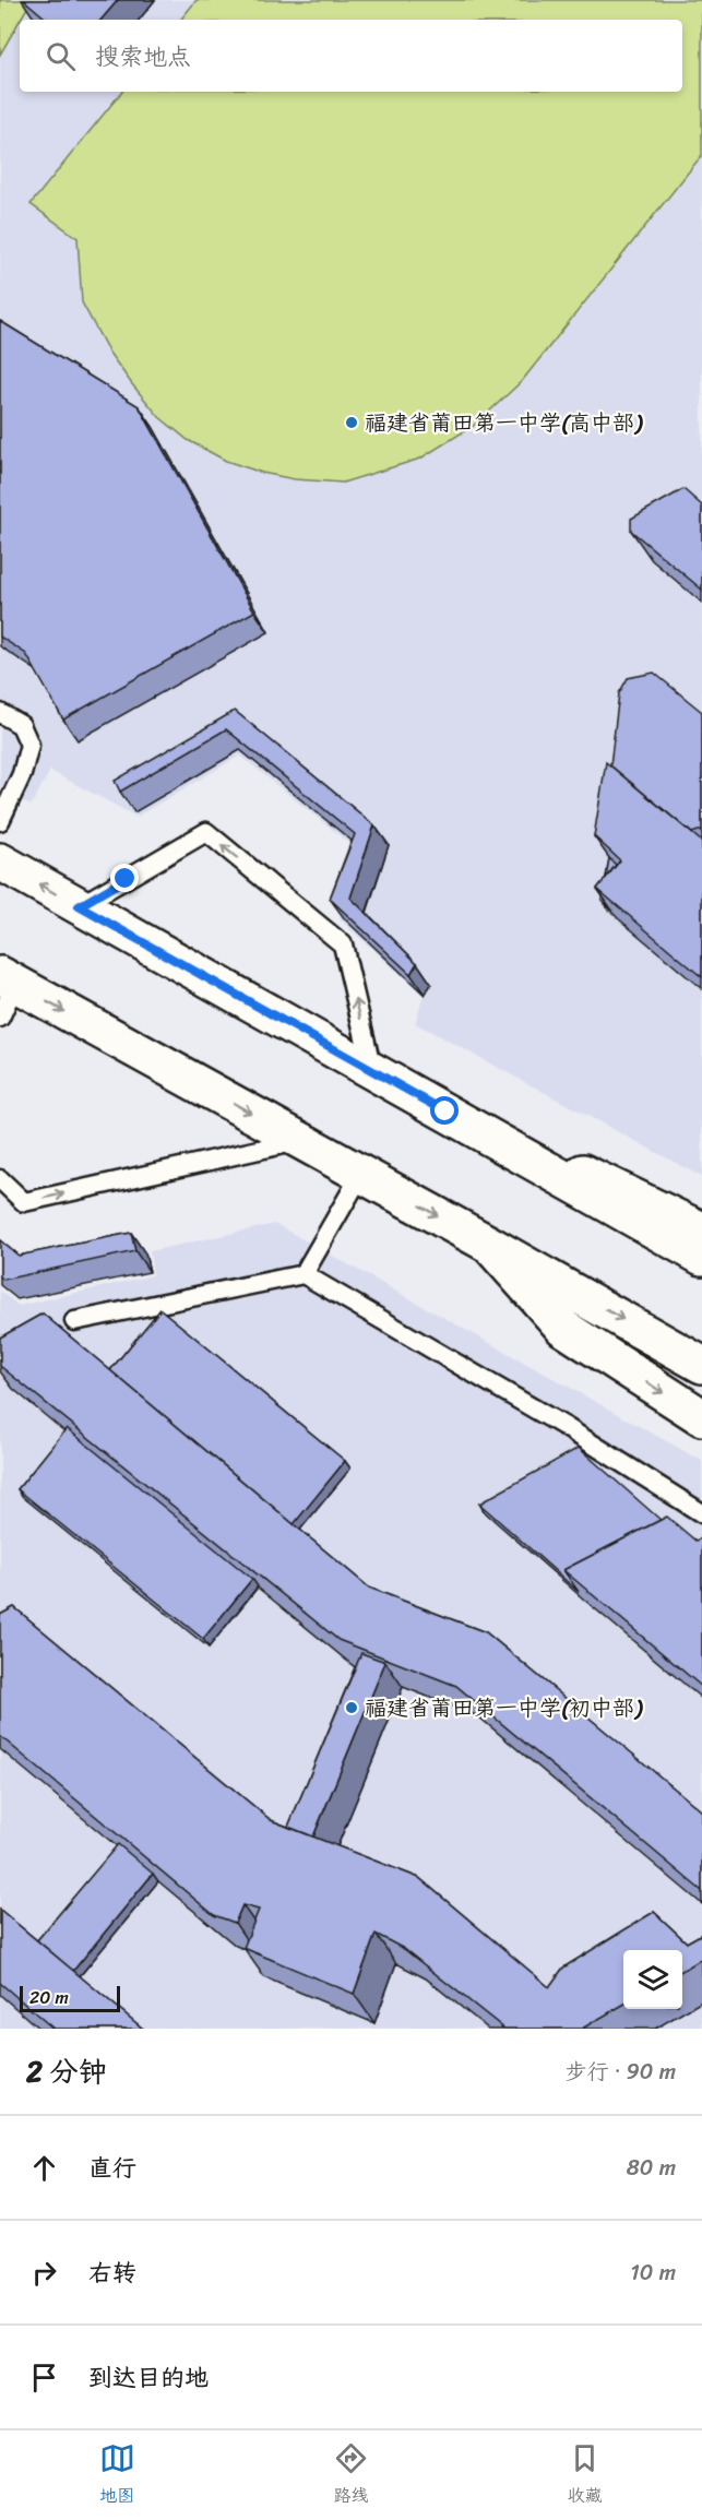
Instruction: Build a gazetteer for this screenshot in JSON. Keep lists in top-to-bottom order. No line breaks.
{"places":["福建省莆田第一中学(高中部)","福建省莆田第一中学(初中部)"],"scale_bar":"20 m","page":{"search":"搜索地点","scale":"20 m","heading":["2 分钟","步行 · 90 m"],"list":[["直行","80 m"],["右转","10 m"],"到达目的地"],"nav":["地图","路线","收藏"]}}
